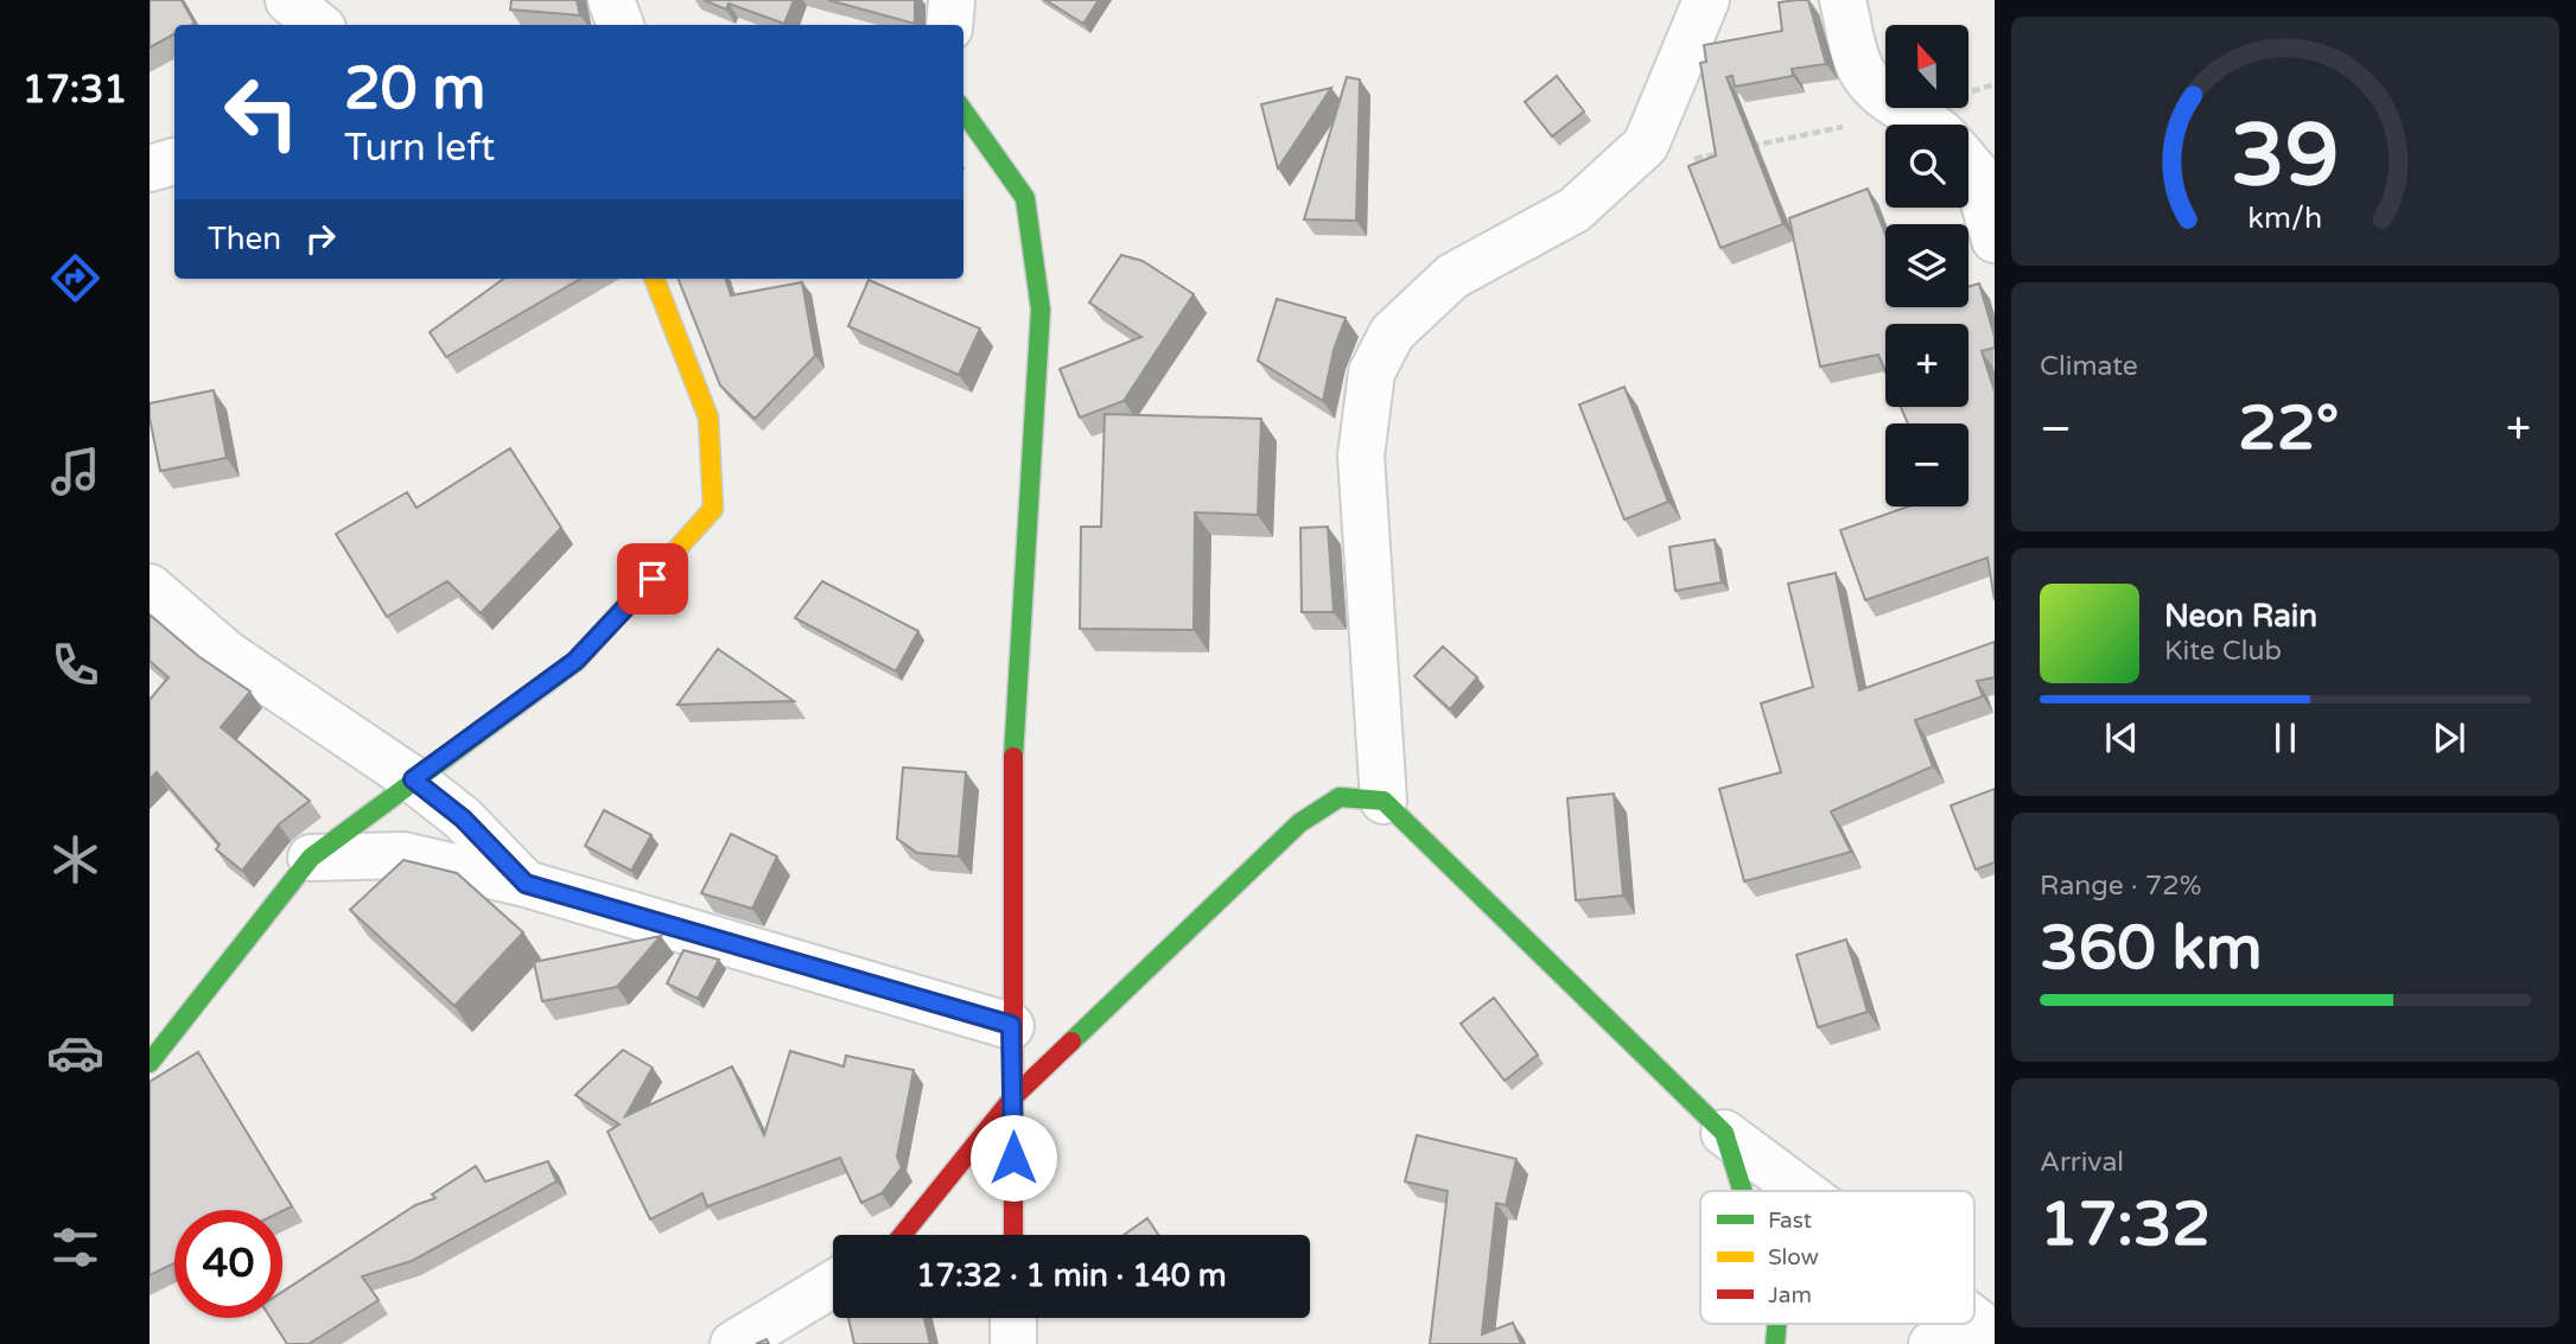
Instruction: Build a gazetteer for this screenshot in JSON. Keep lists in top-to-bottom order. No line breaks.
{"legend":["Fast","Slow","Jam"],"north":"top","page":{"tabs":"17:31","map_buttons":["+","−"],"turn":["20 m","Turn left"],"then":"Then","tile":["Climate",["Range · 72%","360 km"],["Arrival","17:32"]],"heat":["−","22°","+"],"song":["Neon Rain","Kite Club"],"limit":"40","trip":"17:32 · 1 min · 140 m","gauge":["39","km/h"]}}
